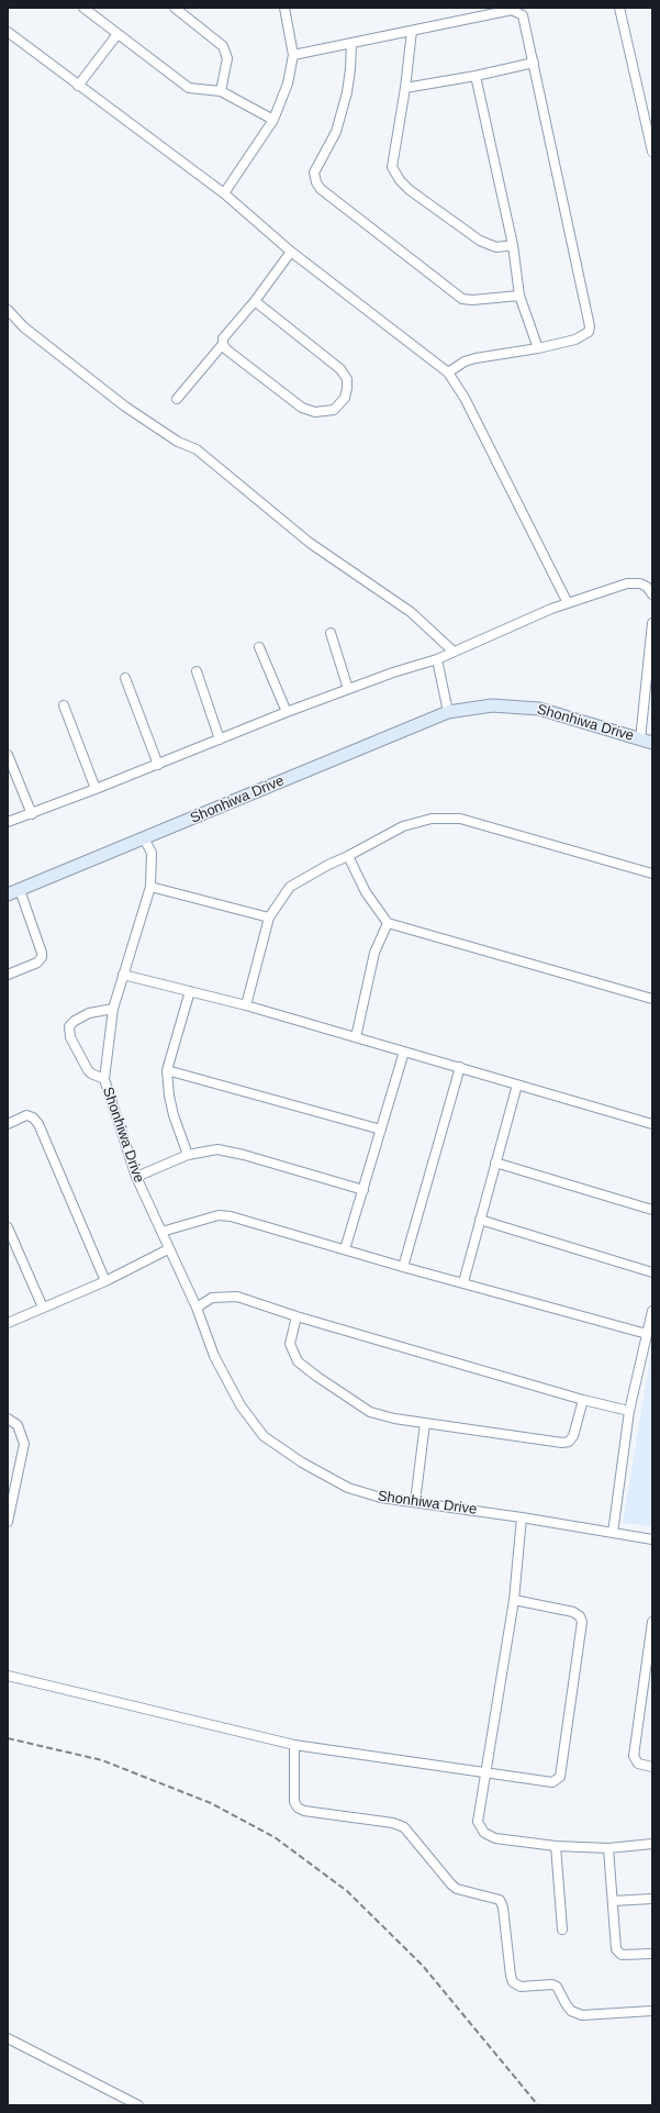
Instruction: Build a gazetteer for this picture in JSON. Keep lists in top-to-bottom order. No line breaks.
{"streets":{"street":["Shonhiwa Drive"]}}
